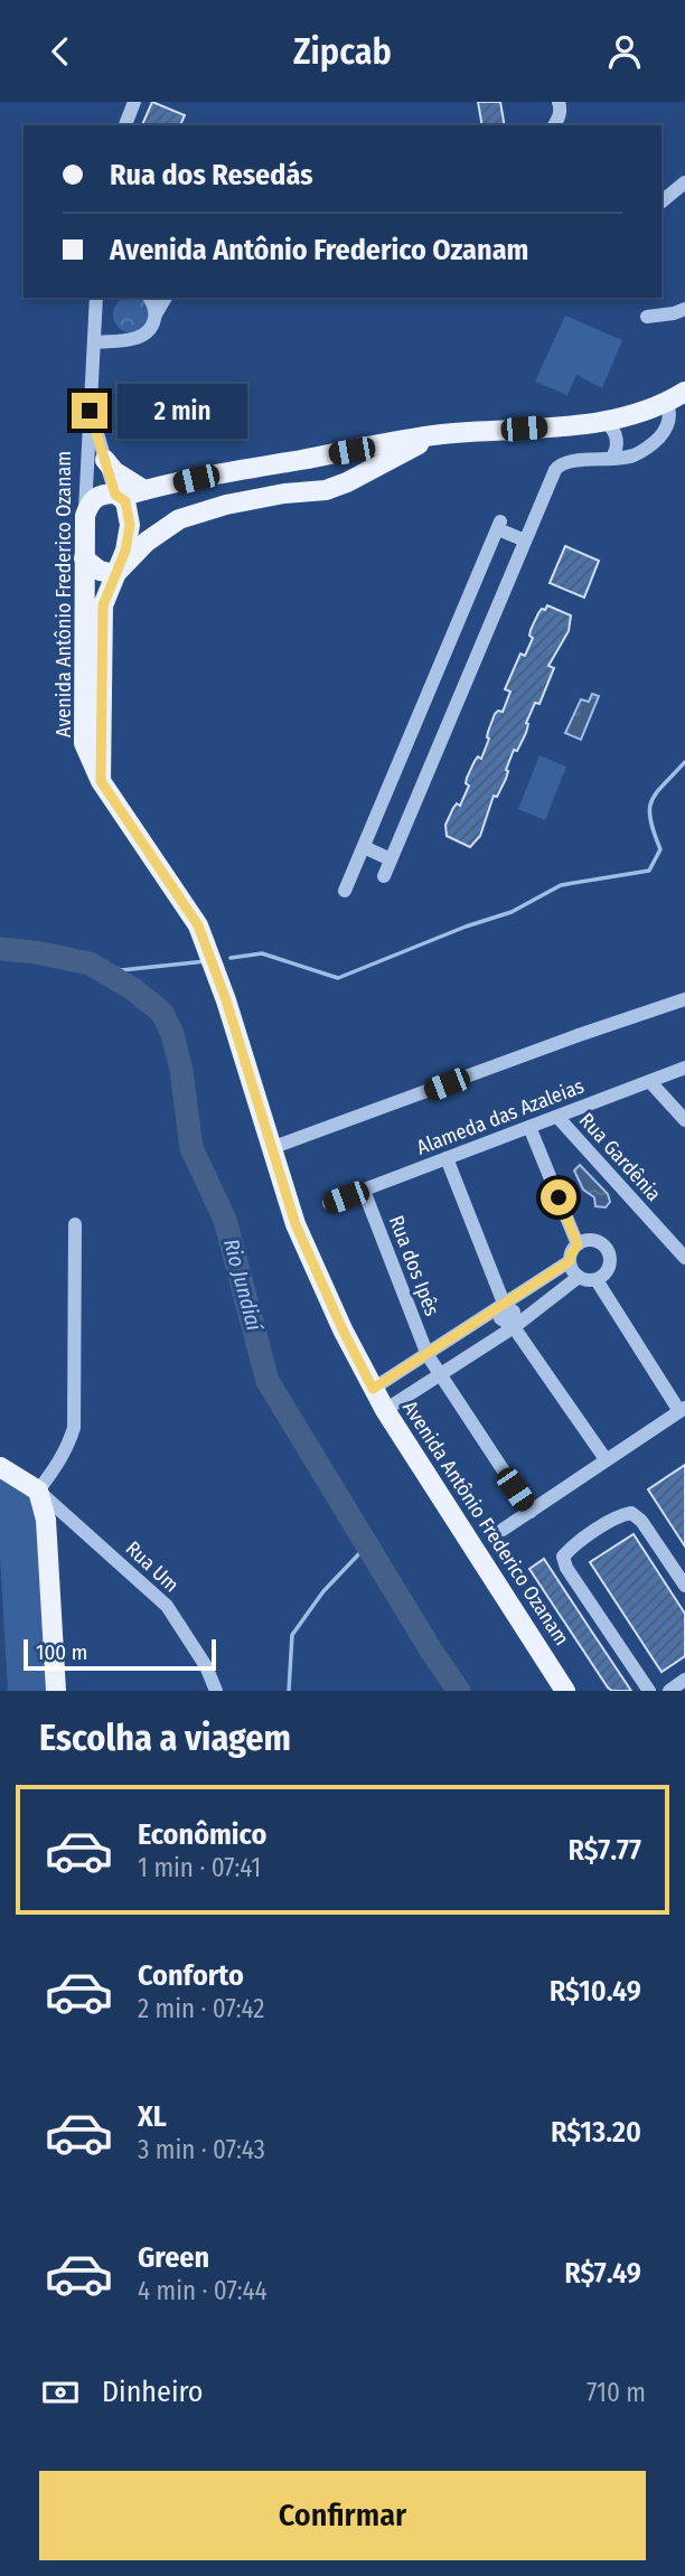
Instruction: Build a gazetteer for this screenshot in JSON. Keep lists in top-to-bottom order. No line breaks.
{"streets":{"main road":["Avenida Antônio Frederico Ozanam"],"street":["Alameda das Azaleias","Rua Gardênia","Rua dos Ipês","Rua Um"]},"crossings":[["Alameda das Azaleias","Rua Gardênia"],["Alameda das Azaleias","Rua dos Ipês"]],"water":["Rio Jundiaí"],"scale_bar":"100 m","page":{"header":"Zipcab","banner":["Rua dos Resedás","Avenida Antônio Frederico Ozanam"],"bubble":"2 min","scale":"100 m","heading":"Escolha a viagem","list":[{"name":"Econômico","note":"1 min · 07:41","value":"R$7.77"},{"name":"Conforto","note":"2 min · 07:42","value":"R$10.49"},{"name":"XL","note":"3 min · 07:43","value":"R$13.20"},{"name":"Green","note":"4 min · 07:44","value":"R$7.49"}],"pay":["Dinheiro","710 m"],"buttons":"Confirmar"}}
